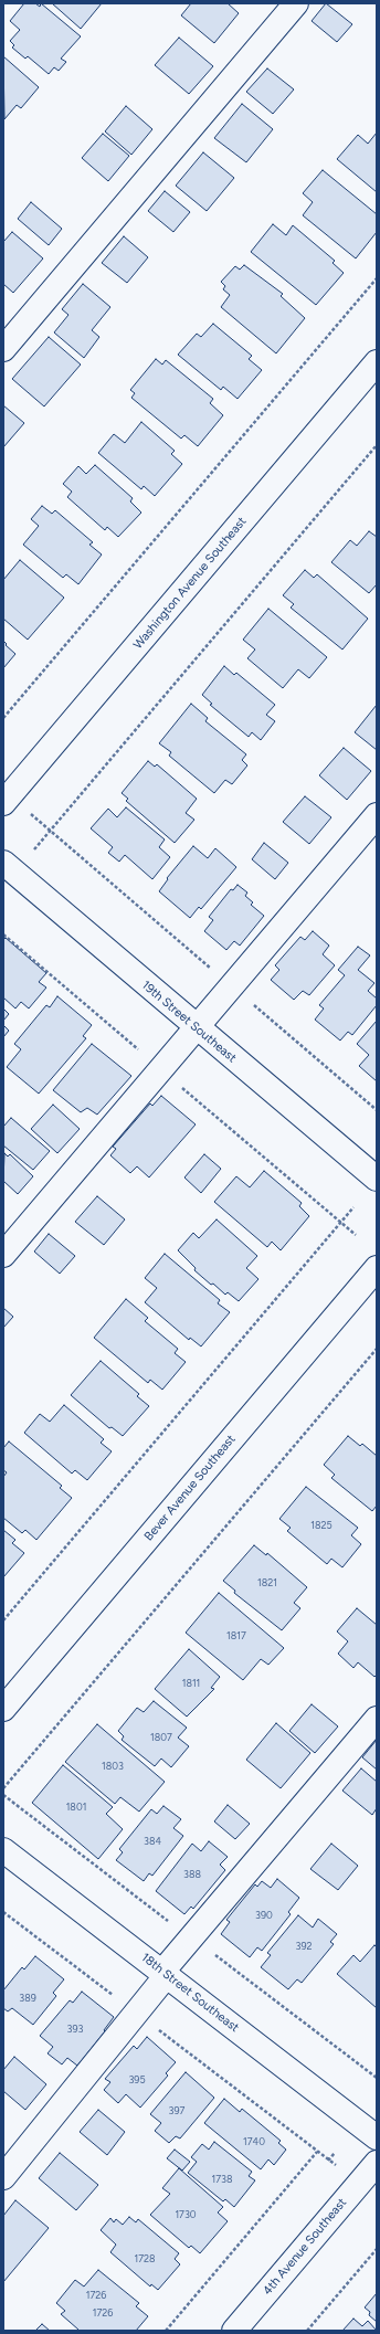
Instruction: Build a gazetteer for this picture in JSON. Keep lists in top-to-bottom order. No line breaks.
{"streets":{"street":["Washington Avenue Southeast","19th Street Southeast","Bever Avenue Southeast","18th Street Southeast","4th Avenue Southeast"]},"house_numbers":["1825","1821","1817","1811","1807","1803","1801","384","388","390","392","389","393","395","397","1740","1738","1730","1728","1726","1726"]}
